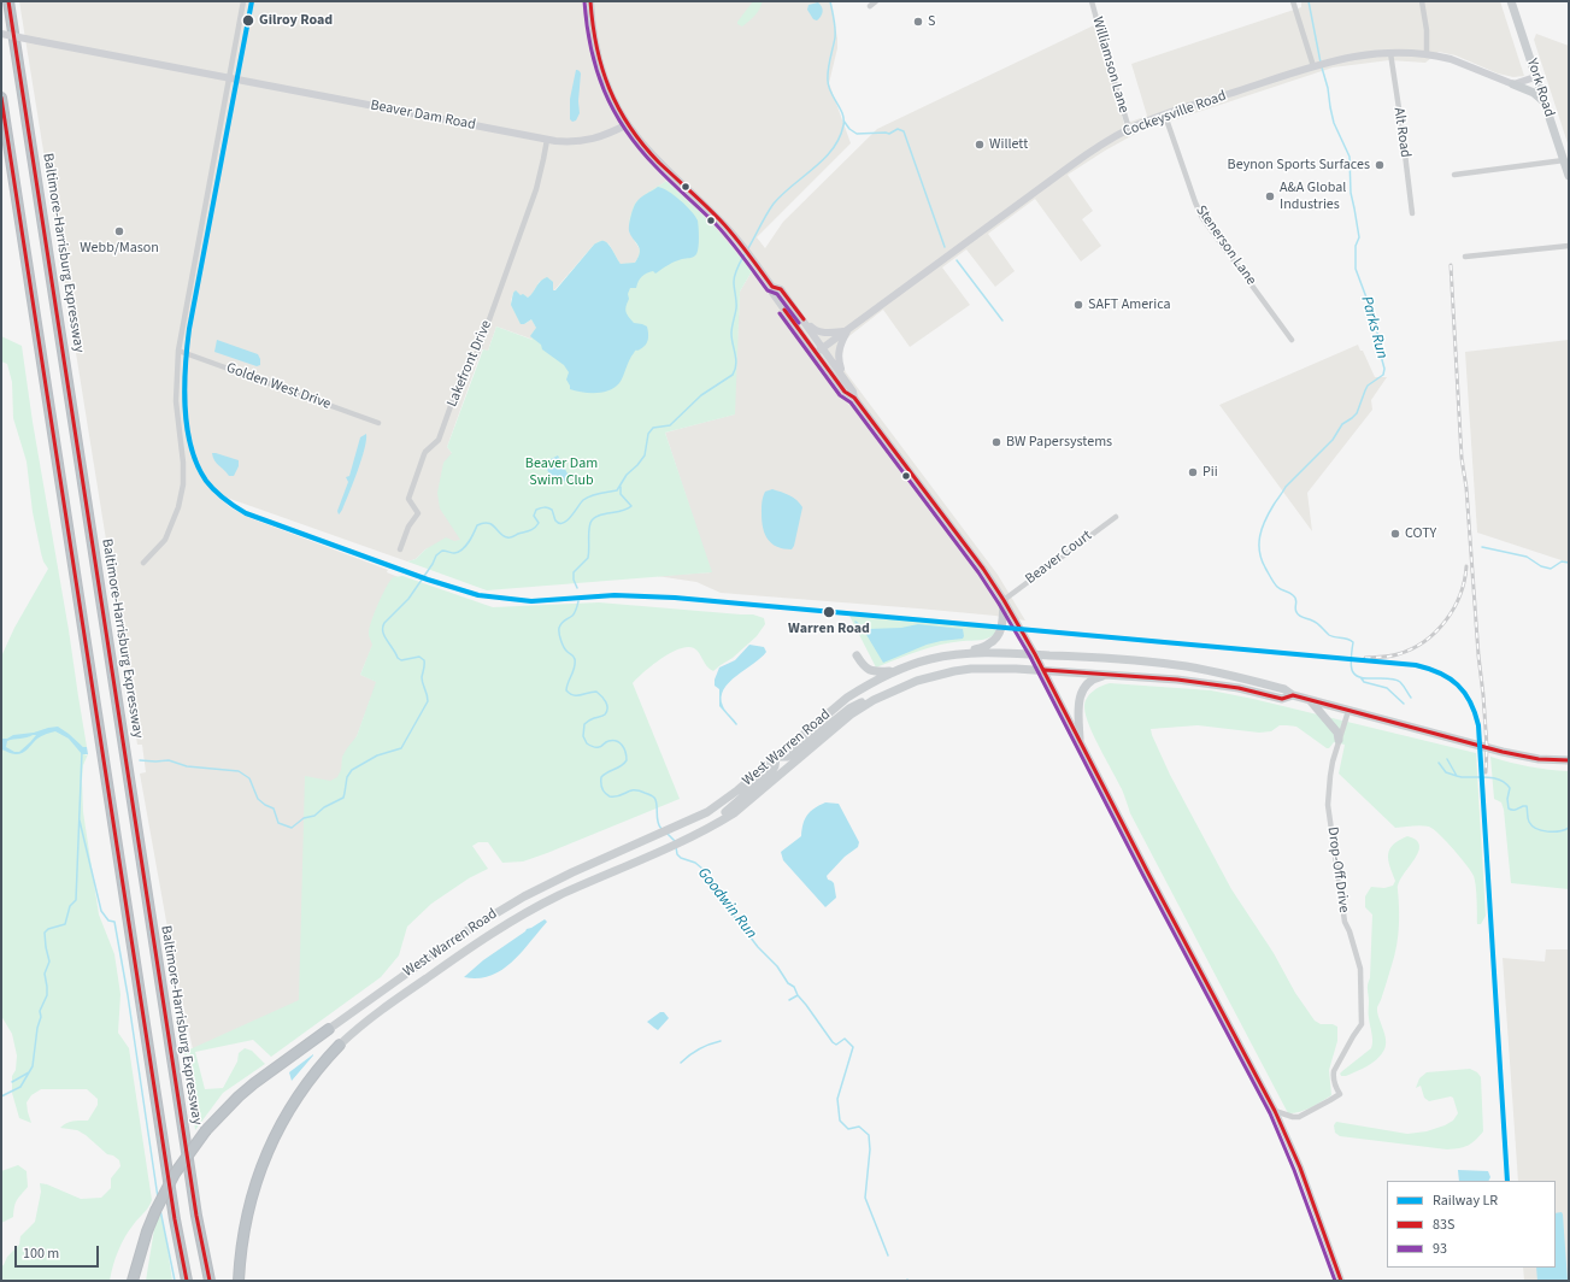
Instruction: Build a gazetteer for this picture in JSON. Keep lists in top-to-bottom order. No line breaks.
{"streets":{"highway":["Baltimore-Harrisburg Expressway"],"main road":["York Road","Cockeysville Road","Beaver Dam Road","West Warren Road"],"street":["Williamson Lane","Alt Road","Stenerson Lane","Lakefront Drive","Golden West Drive","Beaver Court","Drop-Off Drive"]},"crossings":[["Williamson Lane","Cockeysville Road"],["Cockeysville Road","Alt Road"],["Cockeysville Road","Stenerson Lane"],["Beaver Dam Road","Lakefront Drive"],["West Warren Road","Drop-Off Drive"]],"water":["Parks Run","Goodwin Run"],"parks":["Beaver Dam Swim Club"],"places":["Gilroy Road","S","Willett","Beynon Sports Surfaces","A&A Global Industries","Webb/Mason","SAFT America","BW Papersystems","Pii","COTY","Warren Road"],"lines":["rail line LR","transit line 83S","transit line 93"],"legend":["Railway LR","83S","93"],"scale_bar":"100 m"}
